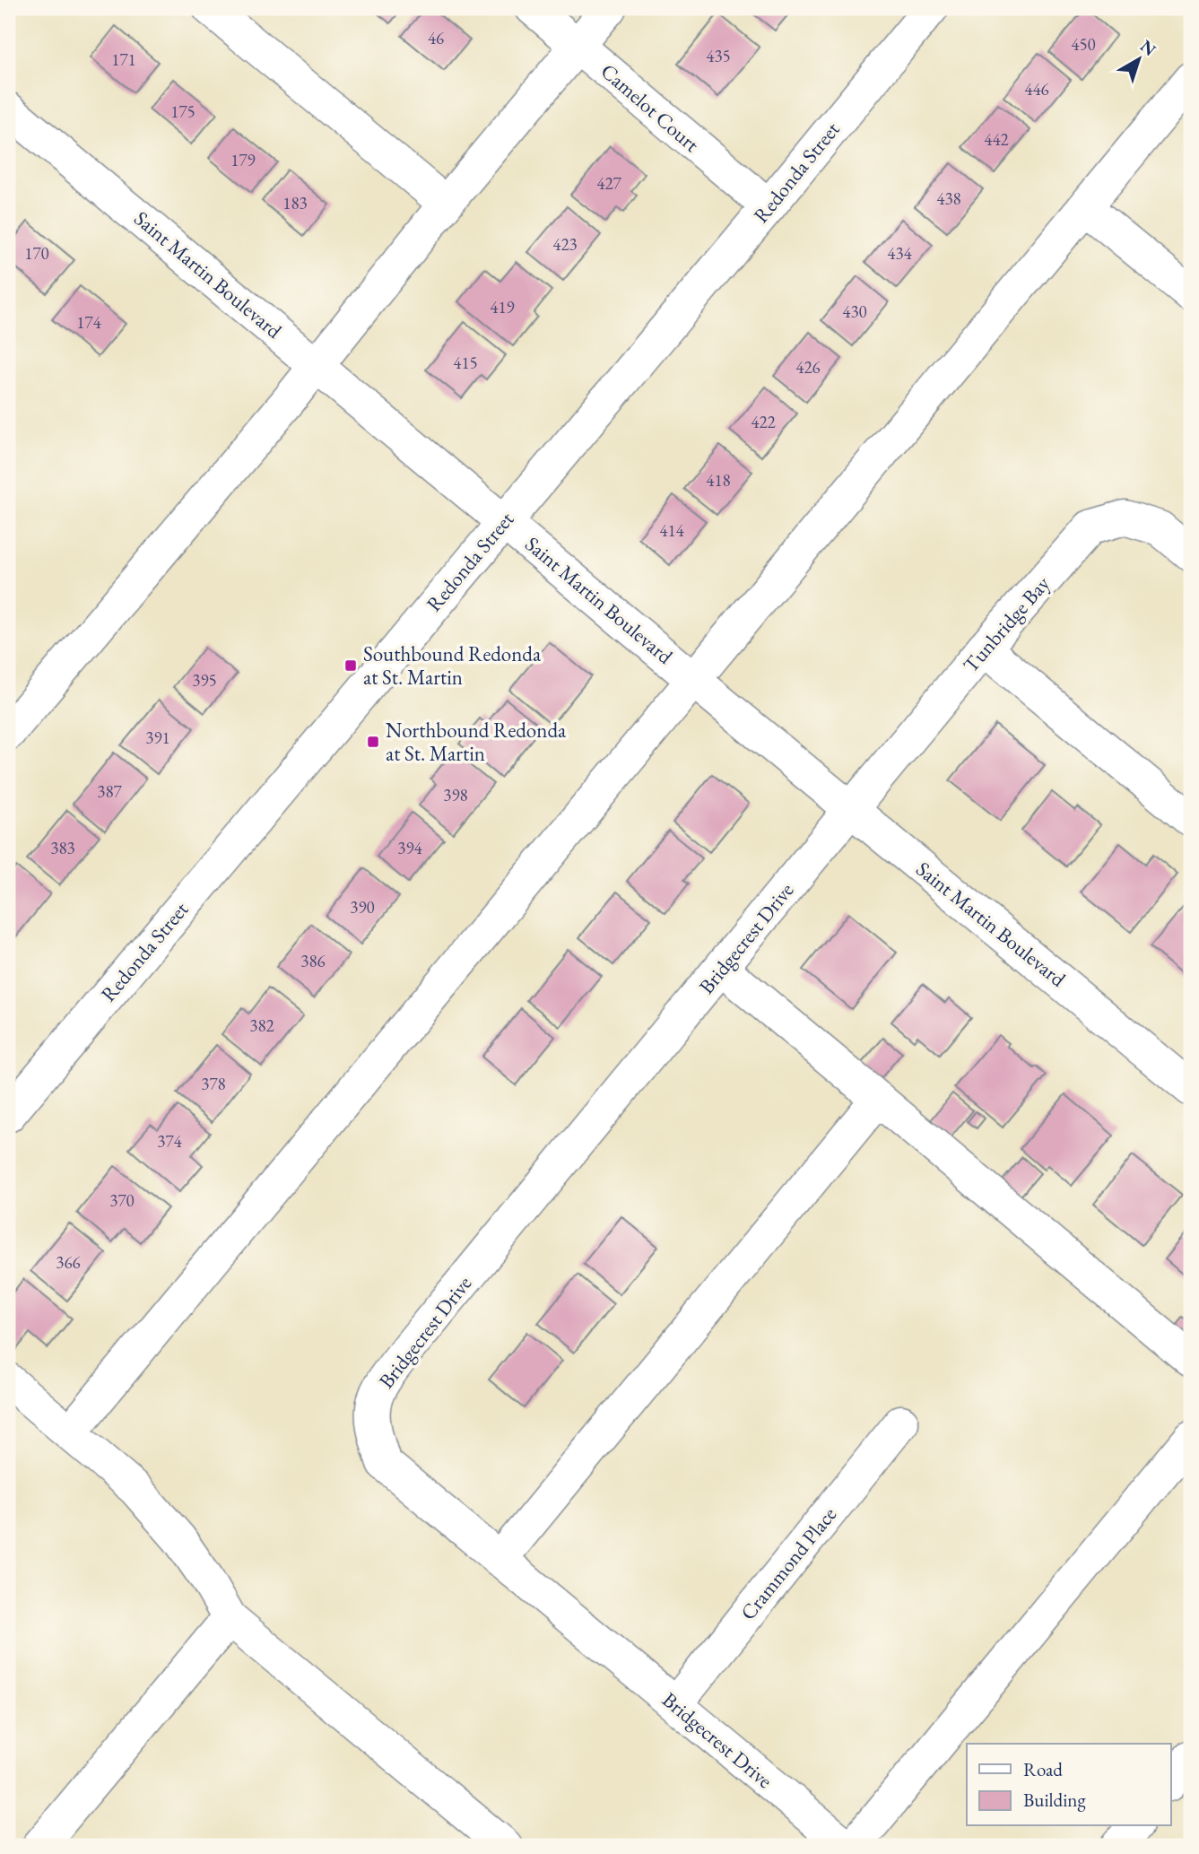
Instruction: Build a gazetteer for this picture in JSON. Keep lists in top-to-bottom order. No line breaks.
{"streets":{"street":["Camelot Court","Redonda Street","Saint Martin Boulevard","Tunbridge Bay","Bridgecrest Drive","Crammond Place"]},"crossings":[["Camelot Court","Redonda Street"],["Redonda Street","Saint Martin Boulevard"],["Saint Martin Boulevard","Tunbridge Bay"],["Saint Martin Boulevard","Bridgecrest Drive"],["Tunbridge Bay","Bridgecrest Drive"],["Bridgecrest Drive","Crammond Place"]],"places":{"transit":["Southbound Redonda at St. Martin","Northbound Redonda at St. Martin"]},"house_numbers":["46","450","435","171","446","175","442","179","427","438","183","423","170","434","419","430","174","415","426","422","418","414","395","391","387","398","383","394","390","386","382","378","374","370","366"],"legend":["Road","Building"],"north":"top right"}
